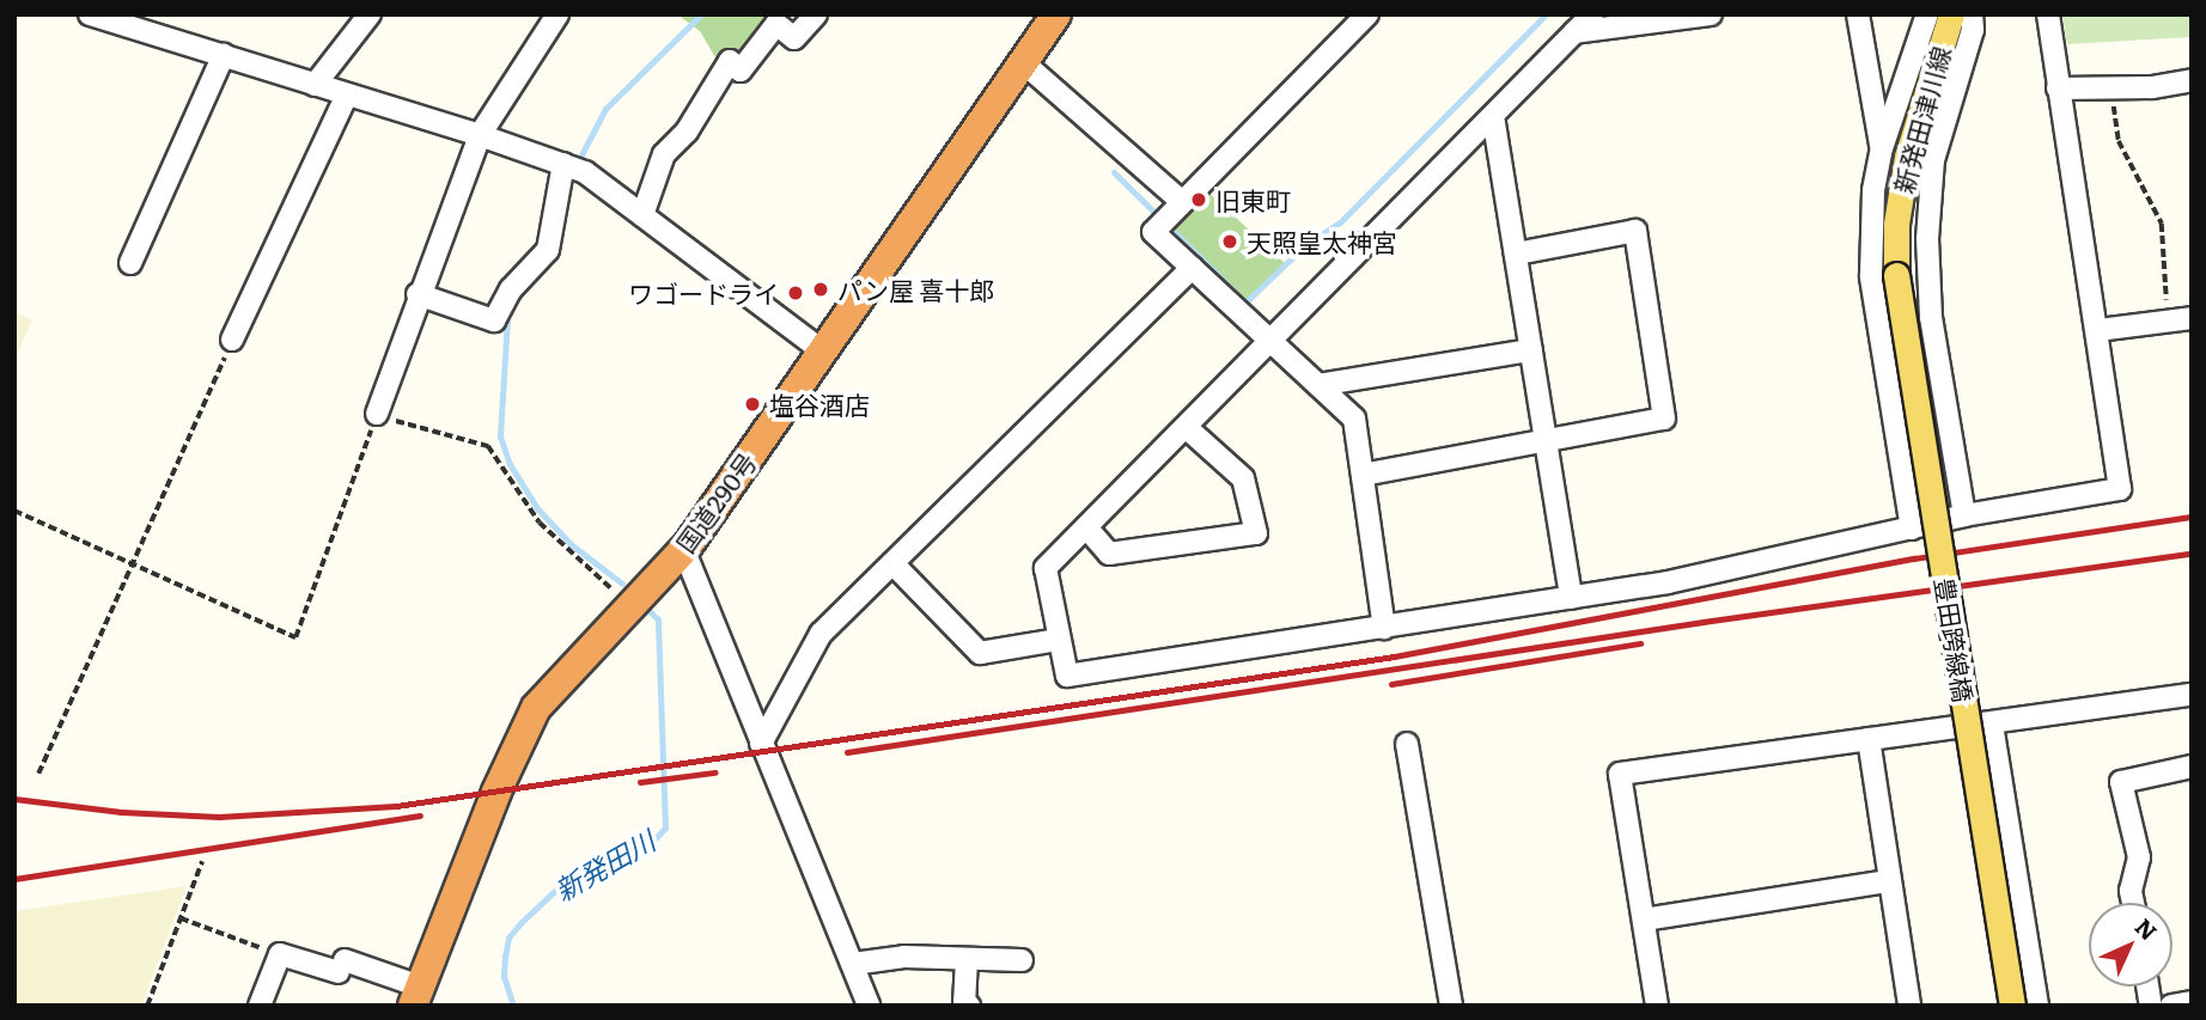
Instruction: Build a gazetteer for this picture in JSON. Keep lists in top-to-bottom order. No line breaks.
{"streets":{"highway":["国道290号"],"main road":["新発田津川線","豊田跨線橋"]},"crossings":[["新発田津川線","豊田跨線橋"]],"water":["新発田川"],"places":["旧東町","天照皇太神宮","パン屋 喜十郎","ワゴードライ","塩谷酒店"],"north":"top right"}
